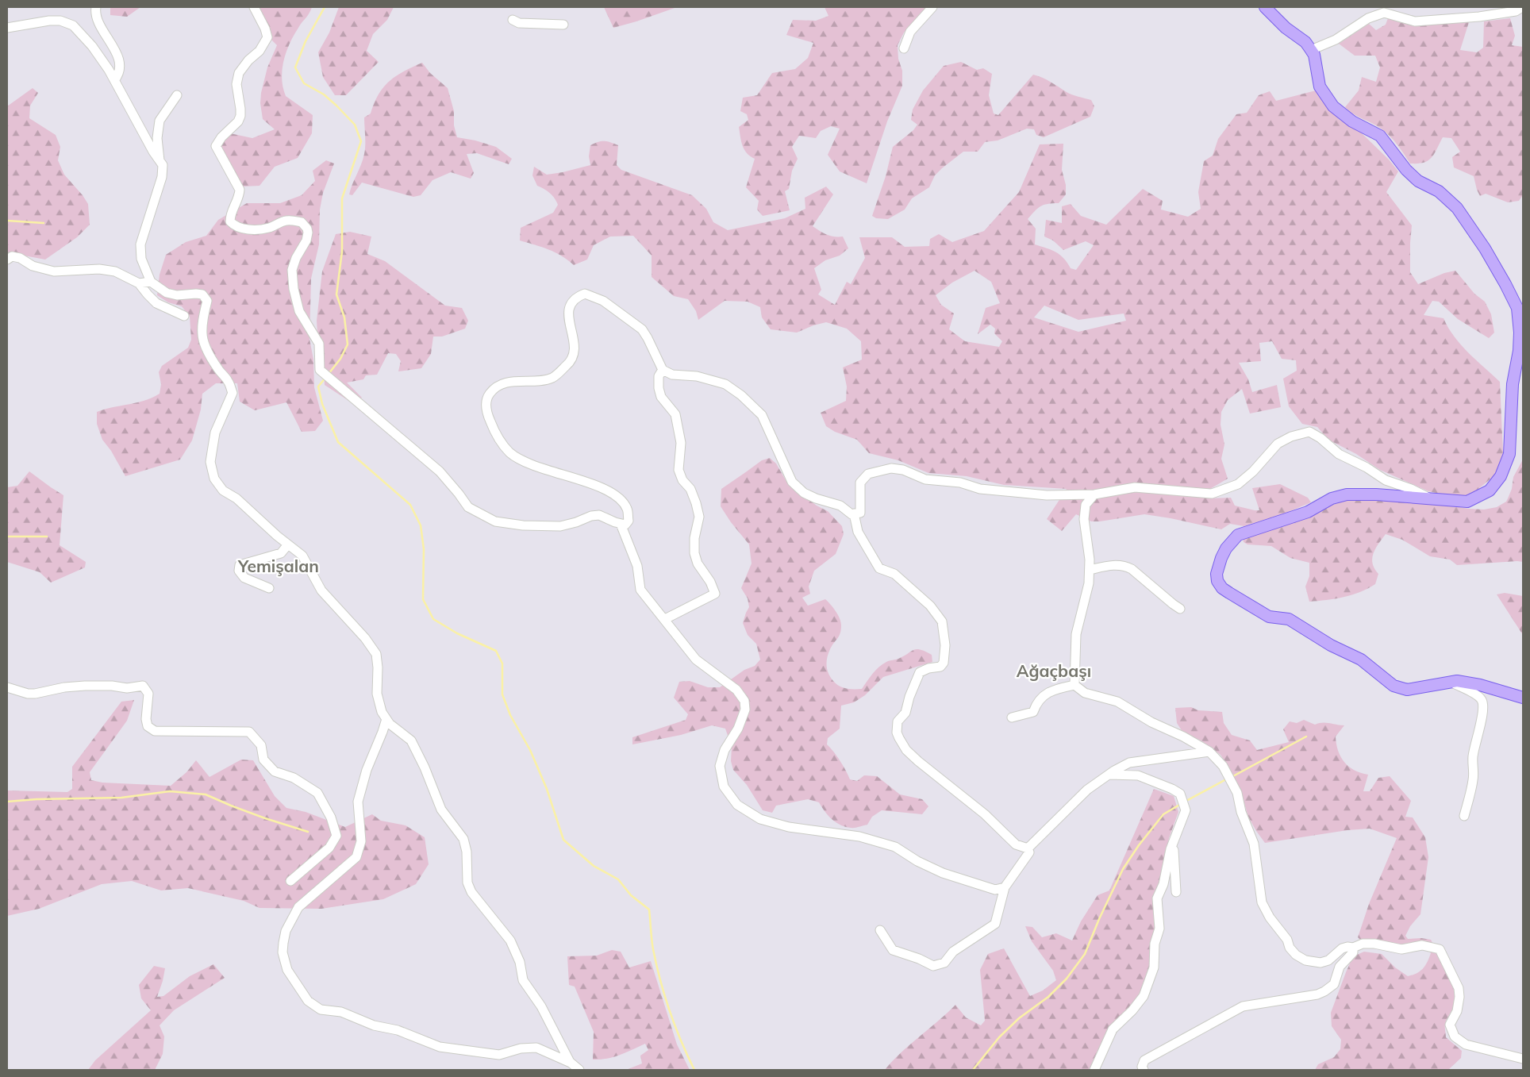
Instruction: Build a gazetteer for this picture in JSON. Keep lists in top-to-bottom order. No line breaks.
{"districts":["Yemişalan","Ağaçbaşı"]}
